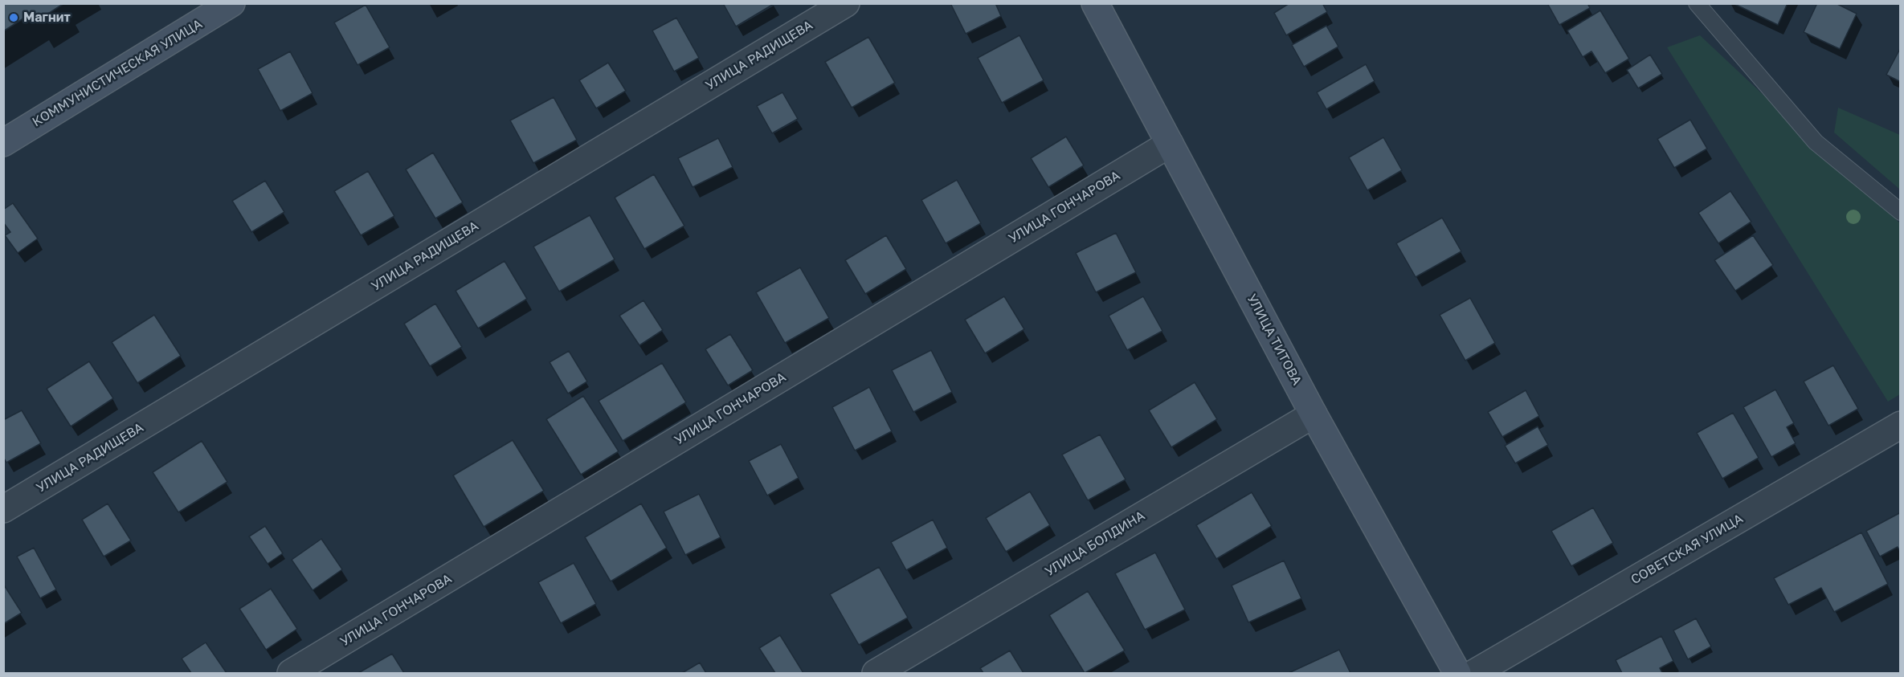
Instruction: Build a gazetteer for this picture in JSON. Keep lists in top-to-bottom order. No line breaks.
{"streets":{"main road":["КОММУНИСТИЧЕСКАЯ УЛИЦА","УЛИЦА ТИТОВА"],"street":["УЛИЦА РАДИЩЕВА","УЛИЦА ГОНЧАРОВА","УЛИЦА БОЛДИНА","СОВЕТСКАЯ УЛИЦА"]},"crossings":[["УЛИЦА ГОНЧАРОВА","УЛИЦА ТИТОВА"],["УЛИЦА ТИТОВА","УЛИЦА БОЛДИНА"]],"places":["Магнит"]}
